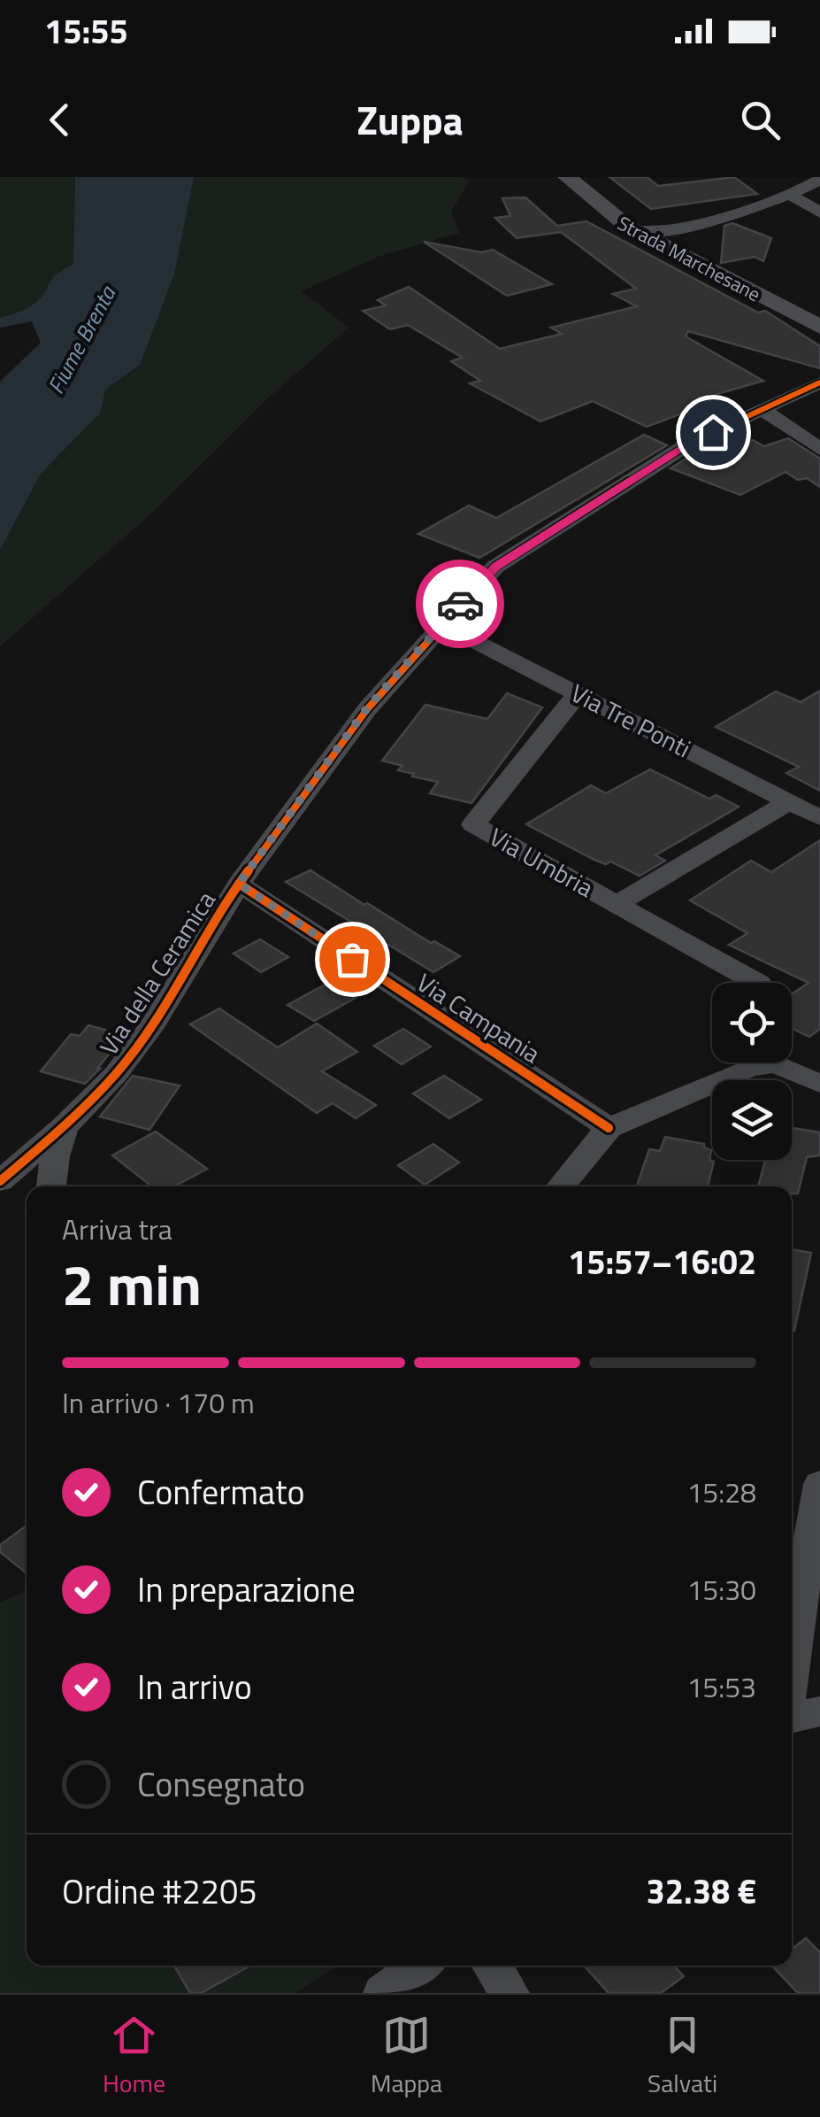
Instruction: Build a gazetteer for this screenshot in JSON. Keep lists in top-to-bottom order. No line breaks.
{"streets":{"main road":["Strada Marchesane"],"street":["Via Tre Ponti","Via Umbria","Via della Ceramica","Via Campania"]},"crossings":[["Via Tre Ponti","Via Umbria"],["Via Tre Ponti","Via della Ceramica"],["Via della Ceramica","Via Campania"]],"water":["Fiume Brenta"],"page":{"status":"15:55","header":"Zuppa","heading":["2 min","Arriva tra","15:57–16:02"],"panel":["Ordine #2205","32.38 €"],"bar":"In arrivo · 170 m","list":[["Confermato","15:28"],["In preparazione","15:30"],["In arrivo","15:53"],"Consegnato"],"tabs":["Home","Mappa","Salvati"]}}
